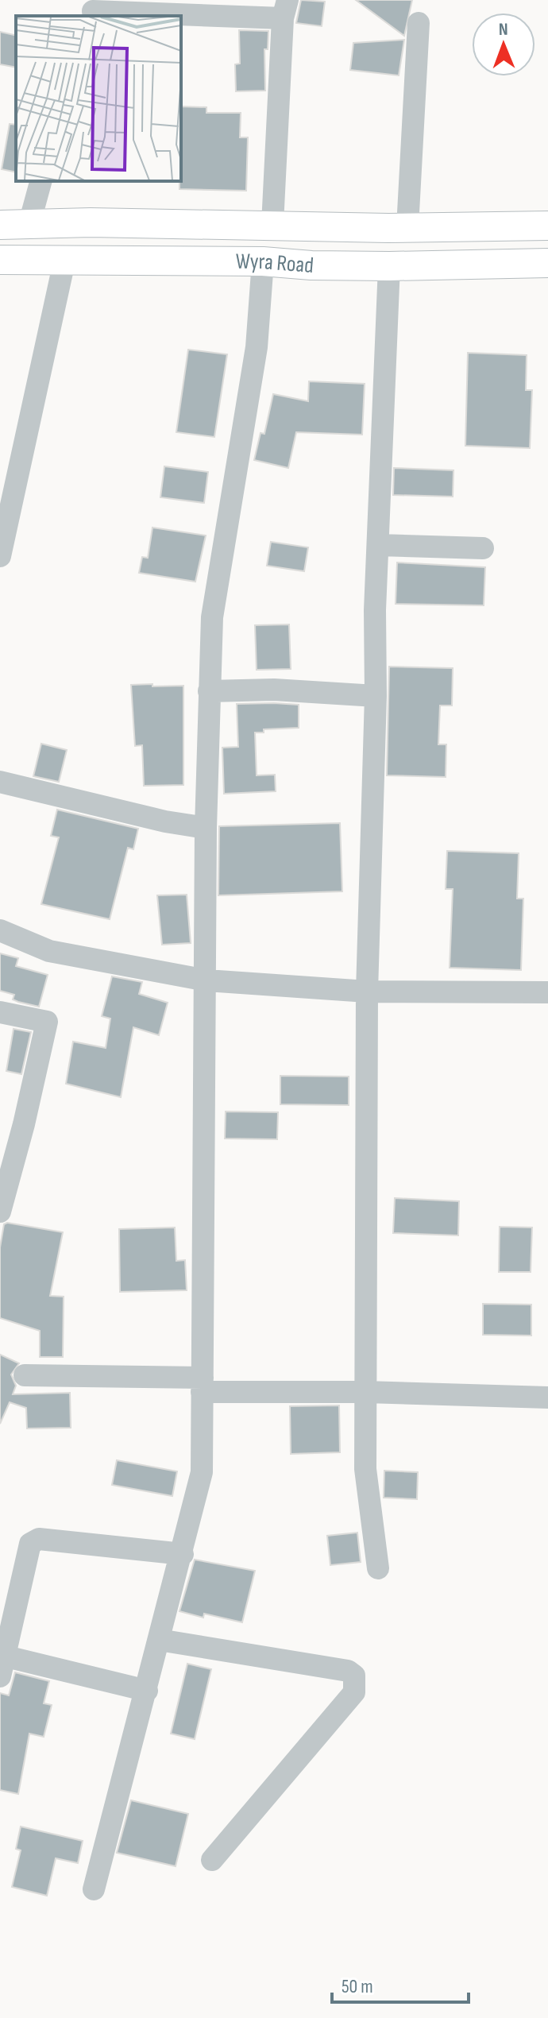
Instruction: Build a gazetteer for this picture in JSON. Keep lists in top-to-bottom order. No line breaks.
{"streets":{"main road":["Wyra Road"]},"scale_bar":"50 m","north":"top"}
